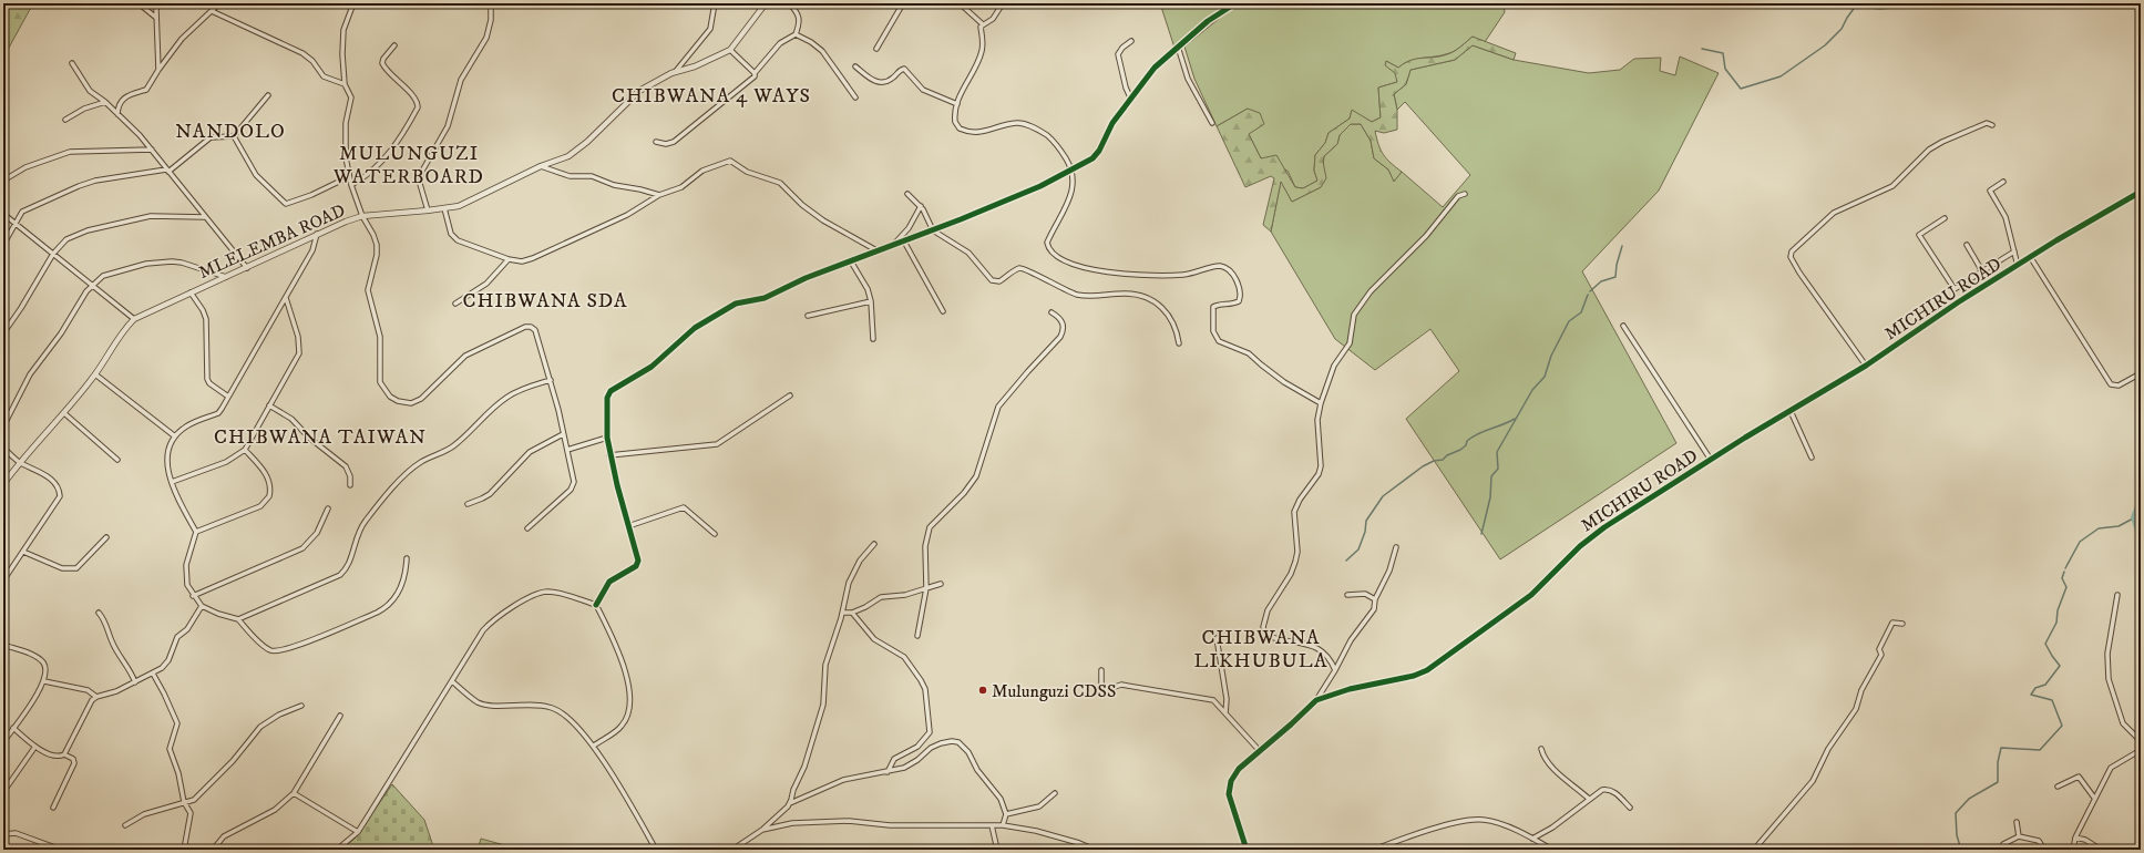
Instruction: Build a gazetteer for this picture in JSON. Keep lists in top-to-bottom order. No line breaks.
{"streets":{"street":["MLELEMBA ROAD","MICHIRU ROAD"]},"districts":["CHIBWANA 4 WAYS","NANDOLO","MULUNGUZI WATERBOARD","CHIBWANA SDA","CHIBWANA TAIWAN","CHIBWANA LIKHUBULA"],"places":["Mulunguzi CDSS"]}
